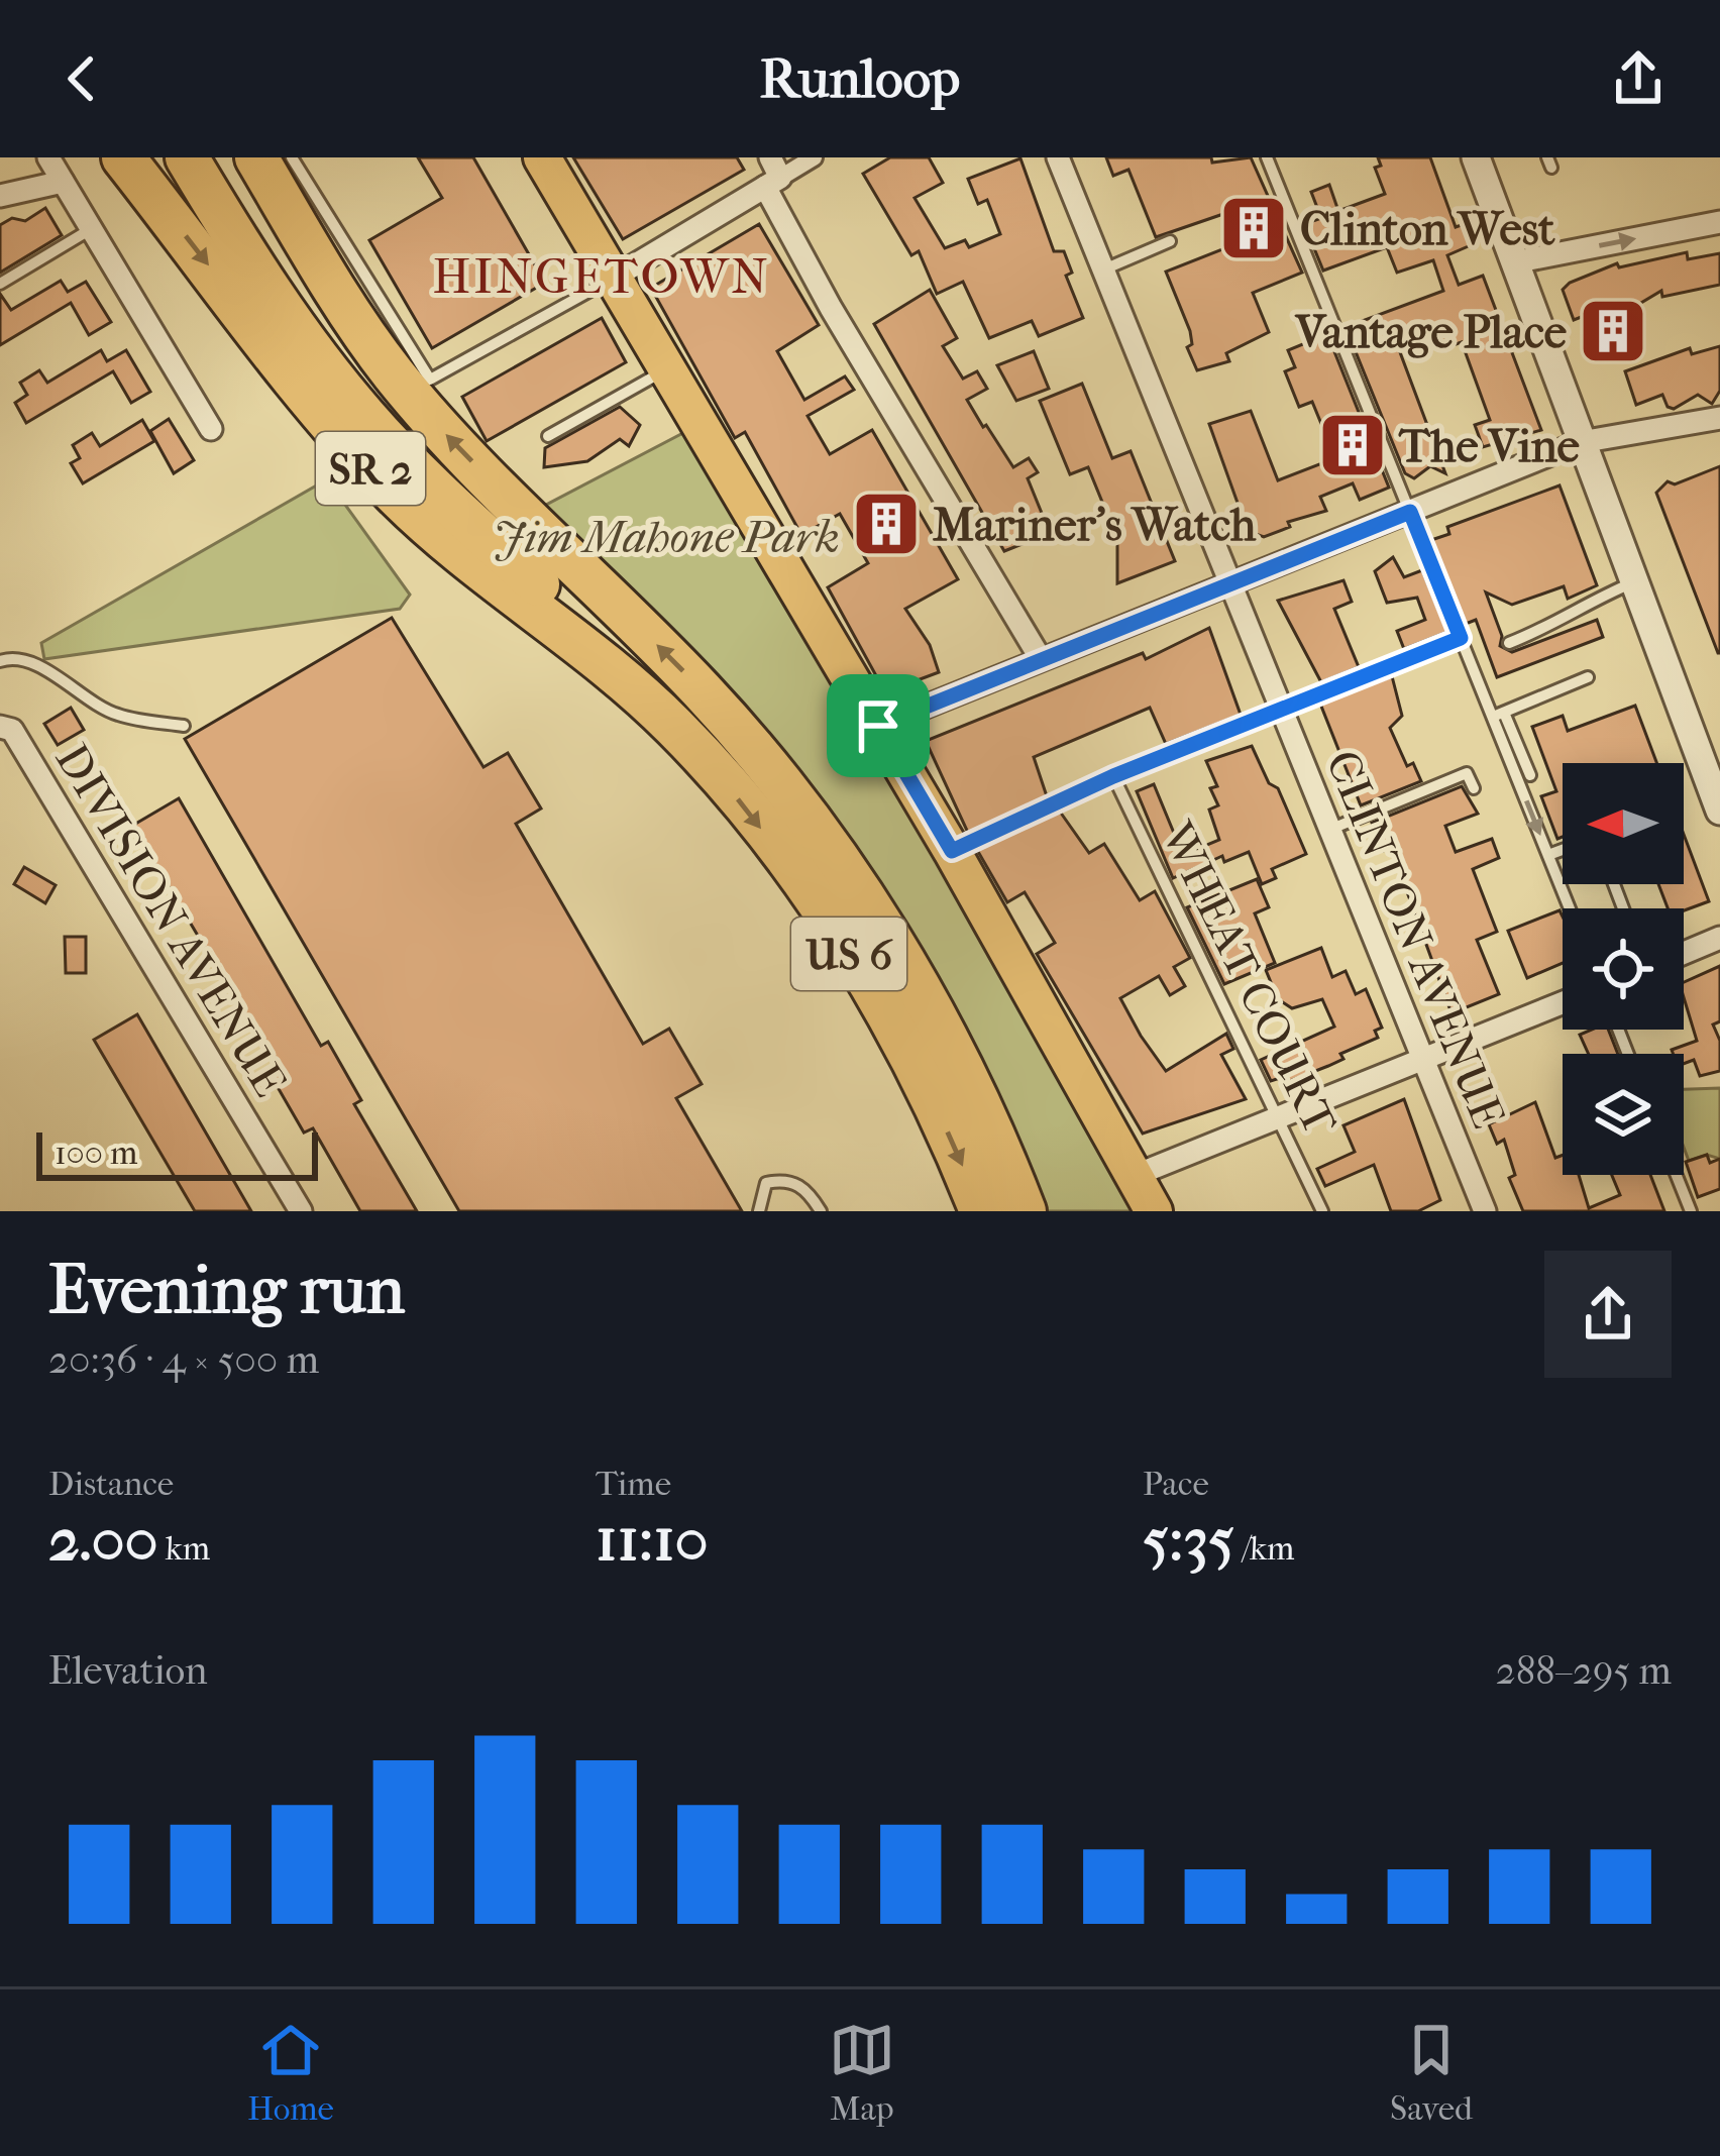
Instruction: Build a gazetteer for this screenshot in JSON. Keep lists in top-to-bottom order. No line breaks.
{"streets":{"highway":["SR 2","US 6"],"street":["DIVISION AVENUE","CLINTON AVENUE"],"lane":["WHEAT COURT"]},"crossings":[["SR 2","US 6"]],"districts":["HINGETOWN"],"parks":["Jim Mahone Park"],"places":{"building":["Clinton West","Vantage Place","The Vine","Mariner's Watch"]},"scale_bar":"100 m","north":"left","page":{"header":"Runloop","scale":"100 m","heading":["Evening run","20:36 · 4 × 500 m"],"stats":[["Distance","2.00 km"],["Time","11:10"],["Pace","5:35 /km"]],"chart":["Elevation","288–295 m"],"tabs":["Home","Map","Saved"]}}
